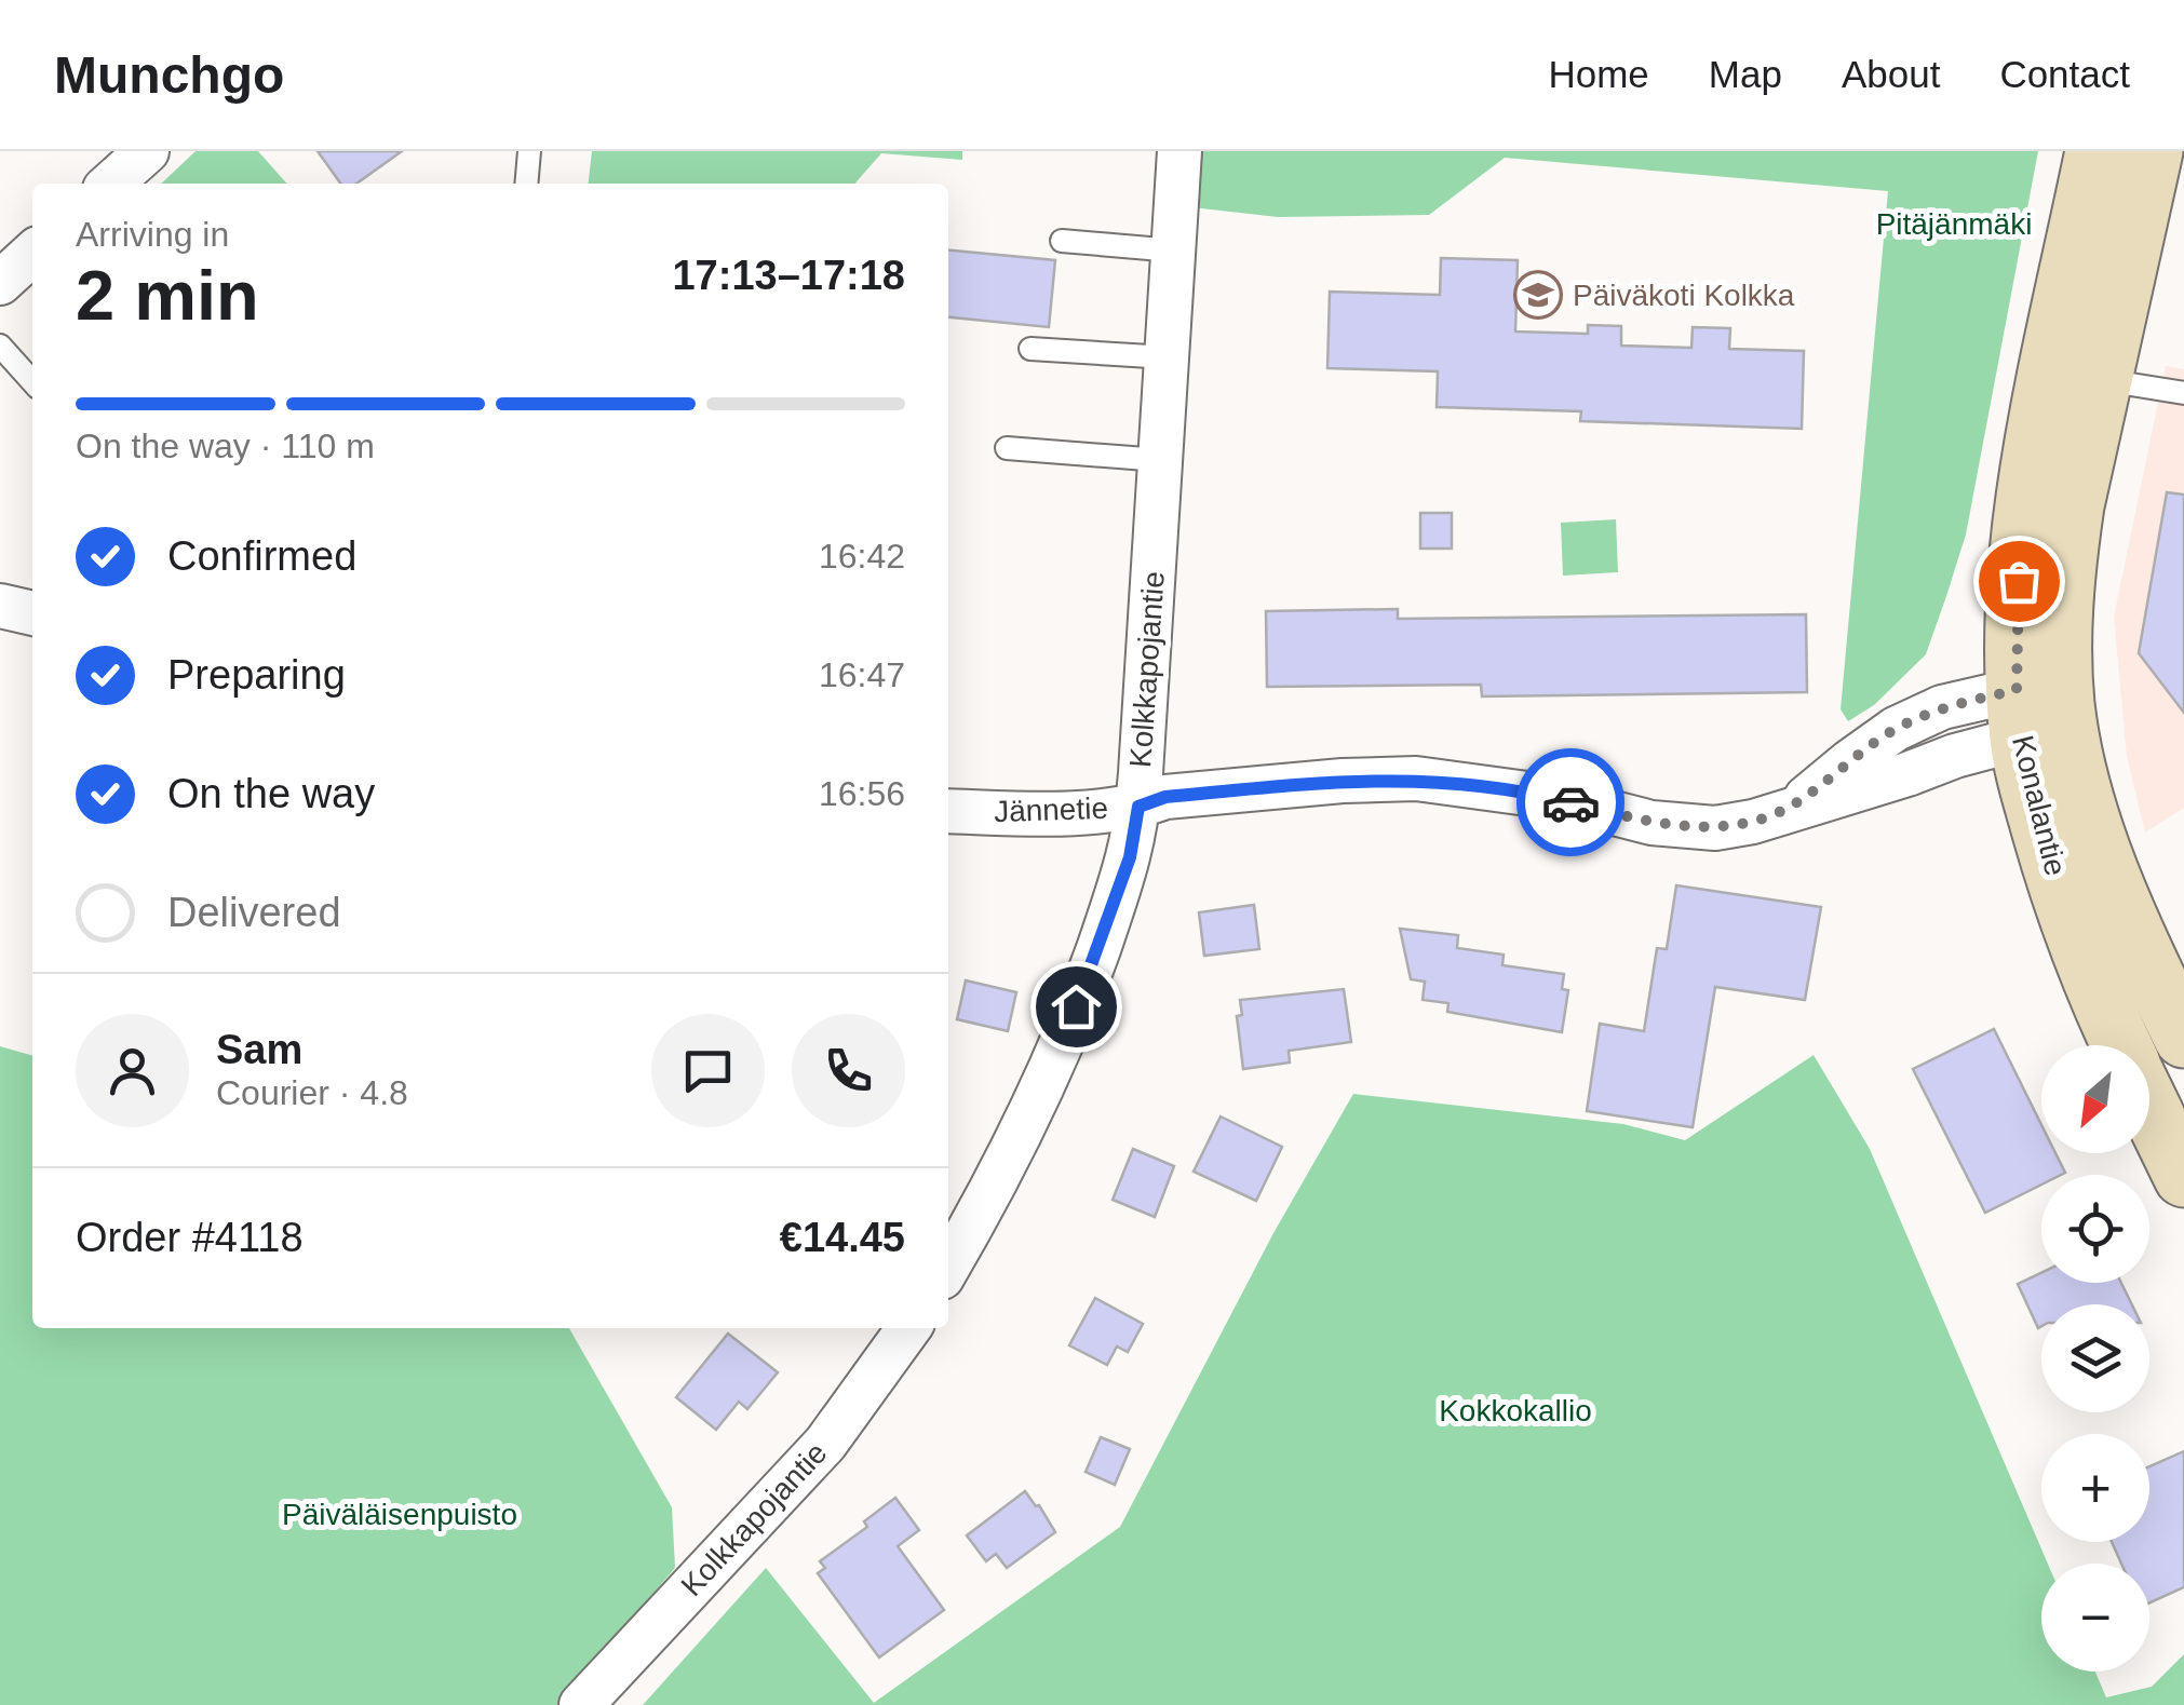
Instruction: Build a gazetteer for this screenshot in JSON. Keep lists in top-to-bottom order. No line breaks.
{"streets":{"main road":["Konalantie"],"street":["Kolkkapojantie","Jännetie"]},"crossings":[["Kolkkapojantie","Jännetie"],["Konalantie","Jännetie"]],"parks":["Pitäjänmäki","Kokkokallio","Päiväläisenpuisto"],"places":{"school or university":["Päiväkoti Kolkka"]},"north":"bottom left","page":{"header":"Munchgo","nav":["Home","Map","About","Contact"],"heading":["2 min","Arriving in","17:13–17:18"],"panel":["Sam","Courier · 4.8","Order #4118","€14.45"],"bar":"On the way · 110 m","list":[["Confirmed","16:42"],["Preparing","16:47"],["On the way","16:56"],"Delivered"],"map_buttons":["+","−"]}}
